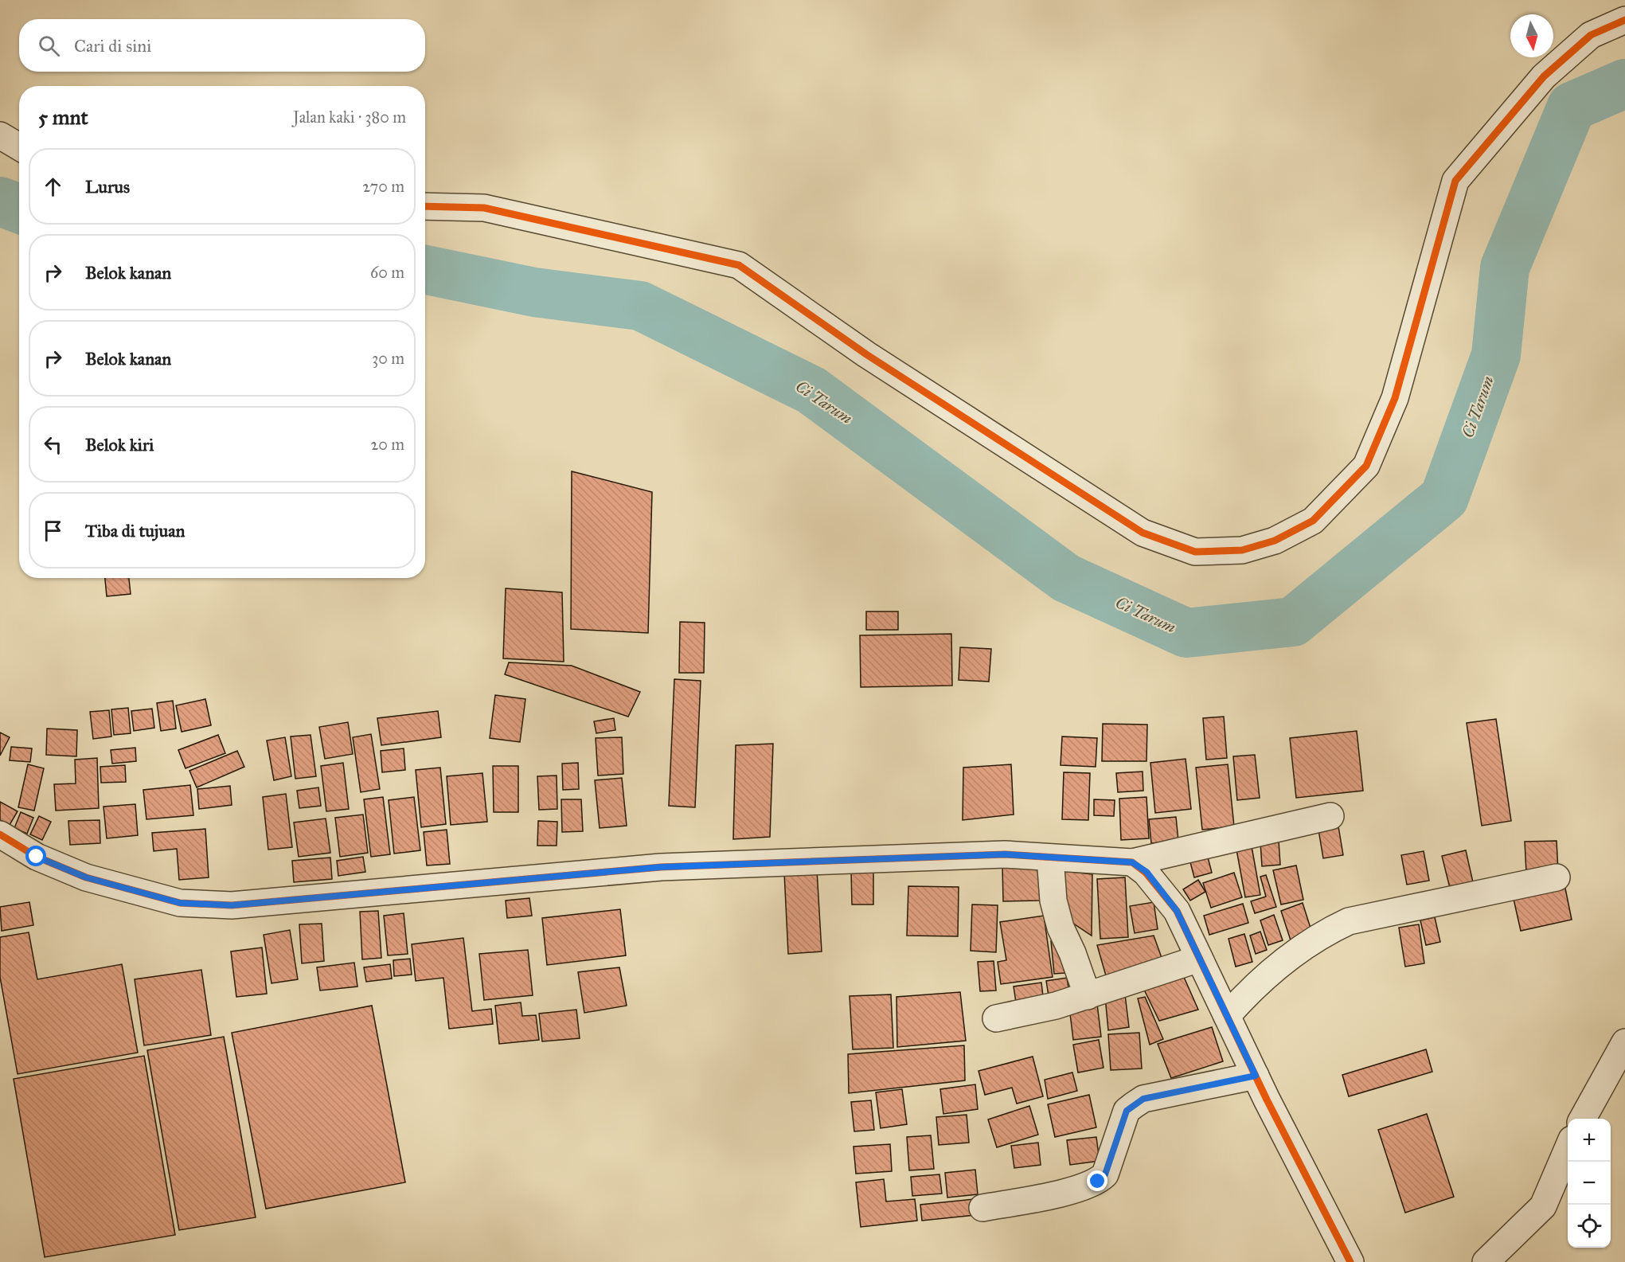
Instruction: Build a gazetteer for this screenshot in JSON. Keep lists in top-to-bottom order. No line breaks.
{"water":["Ci Tarum"],"north":"bottom","page":{"search":"Cari di sini","heading":["5 mnt","Jalan kaki · 380 m"],"list":[["Lurus","270 m"],["Belok kanan","60 m"],["Belok kanan","30 m"],["Belok kiri","20 m"],"Tiba di tujuan"],"map_buttons":["+","−"]}}
